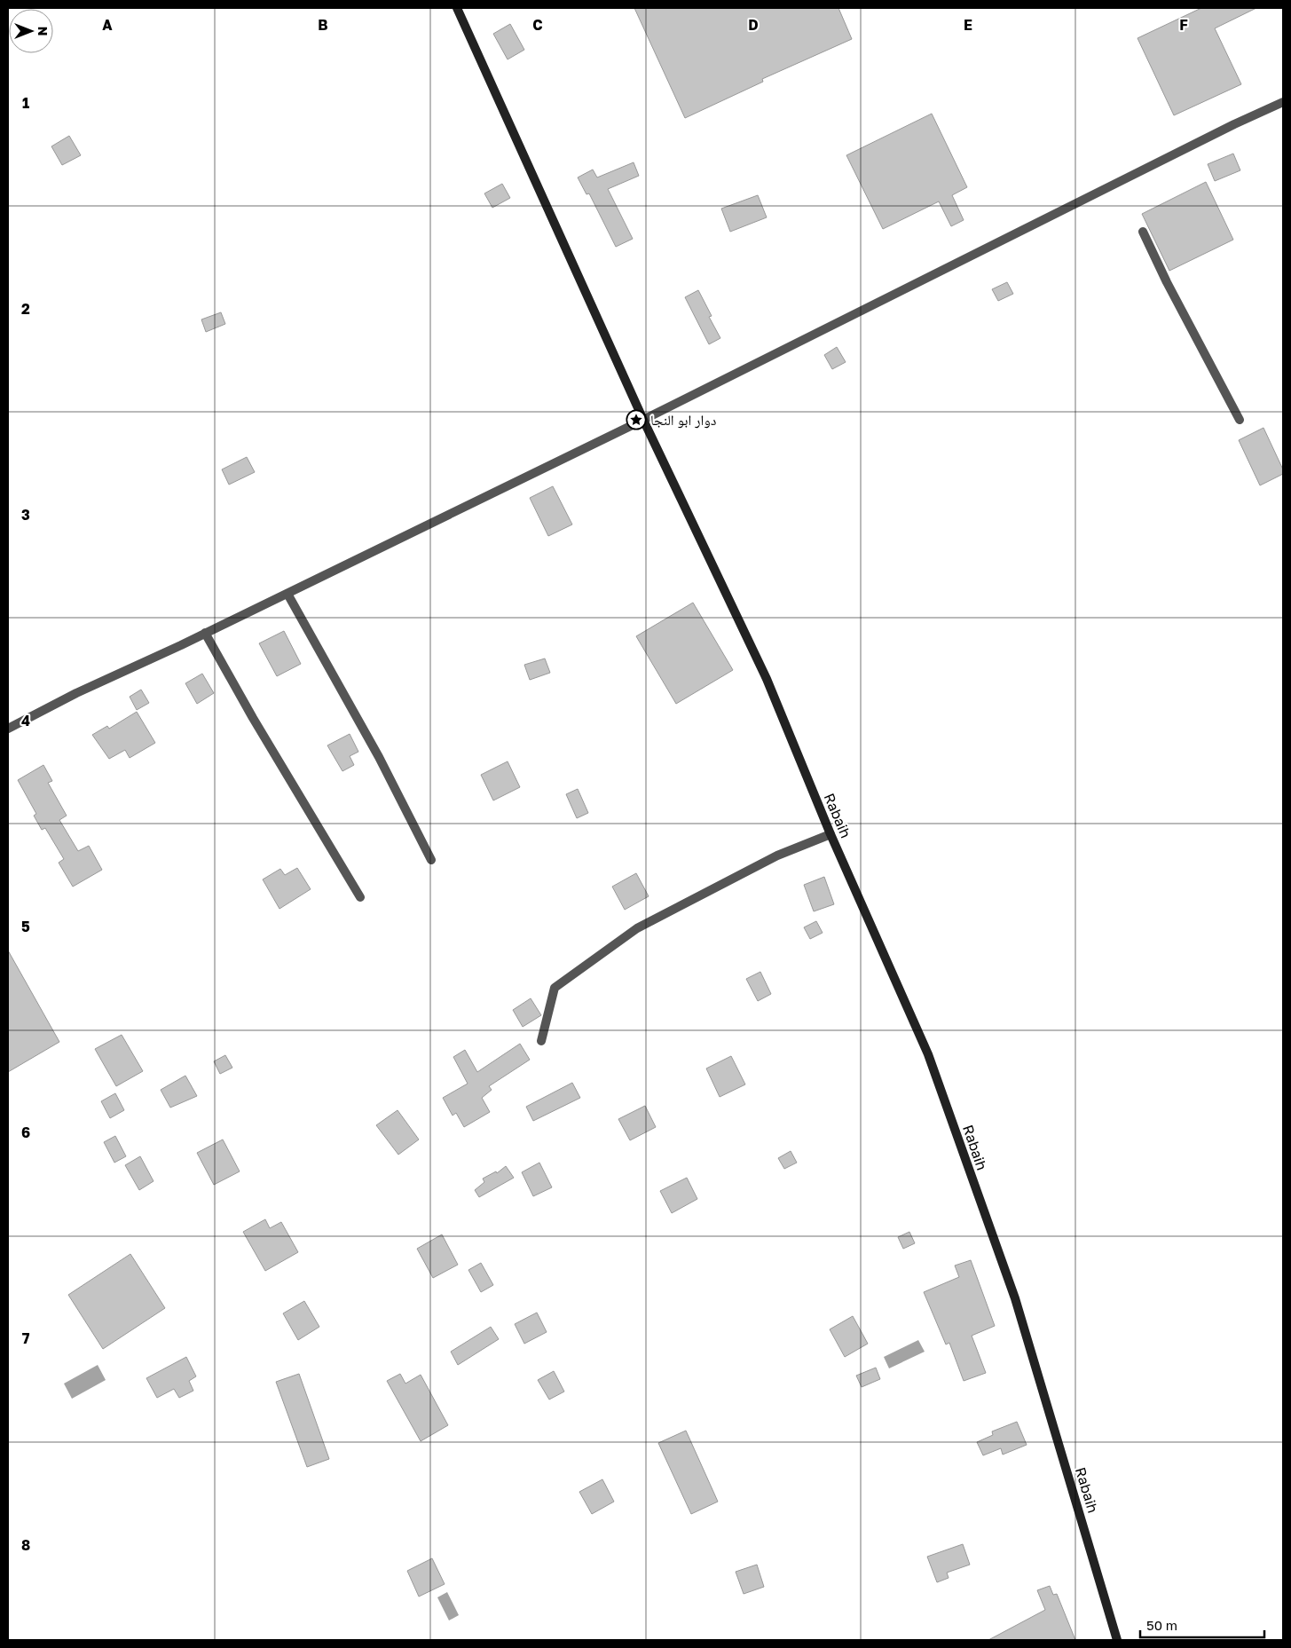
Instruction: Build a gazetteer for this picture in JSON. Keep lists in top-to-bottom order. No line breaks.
{"streets":{"street":["Rabaih"]},"places":{"place":["دوار ابو النجا"]},"scale_bar":"50 m","north":"right","grid":{"columns":["A","B","C","D","E","F"],"rows":["1","2","3","4","5","6","7","8"]}}
